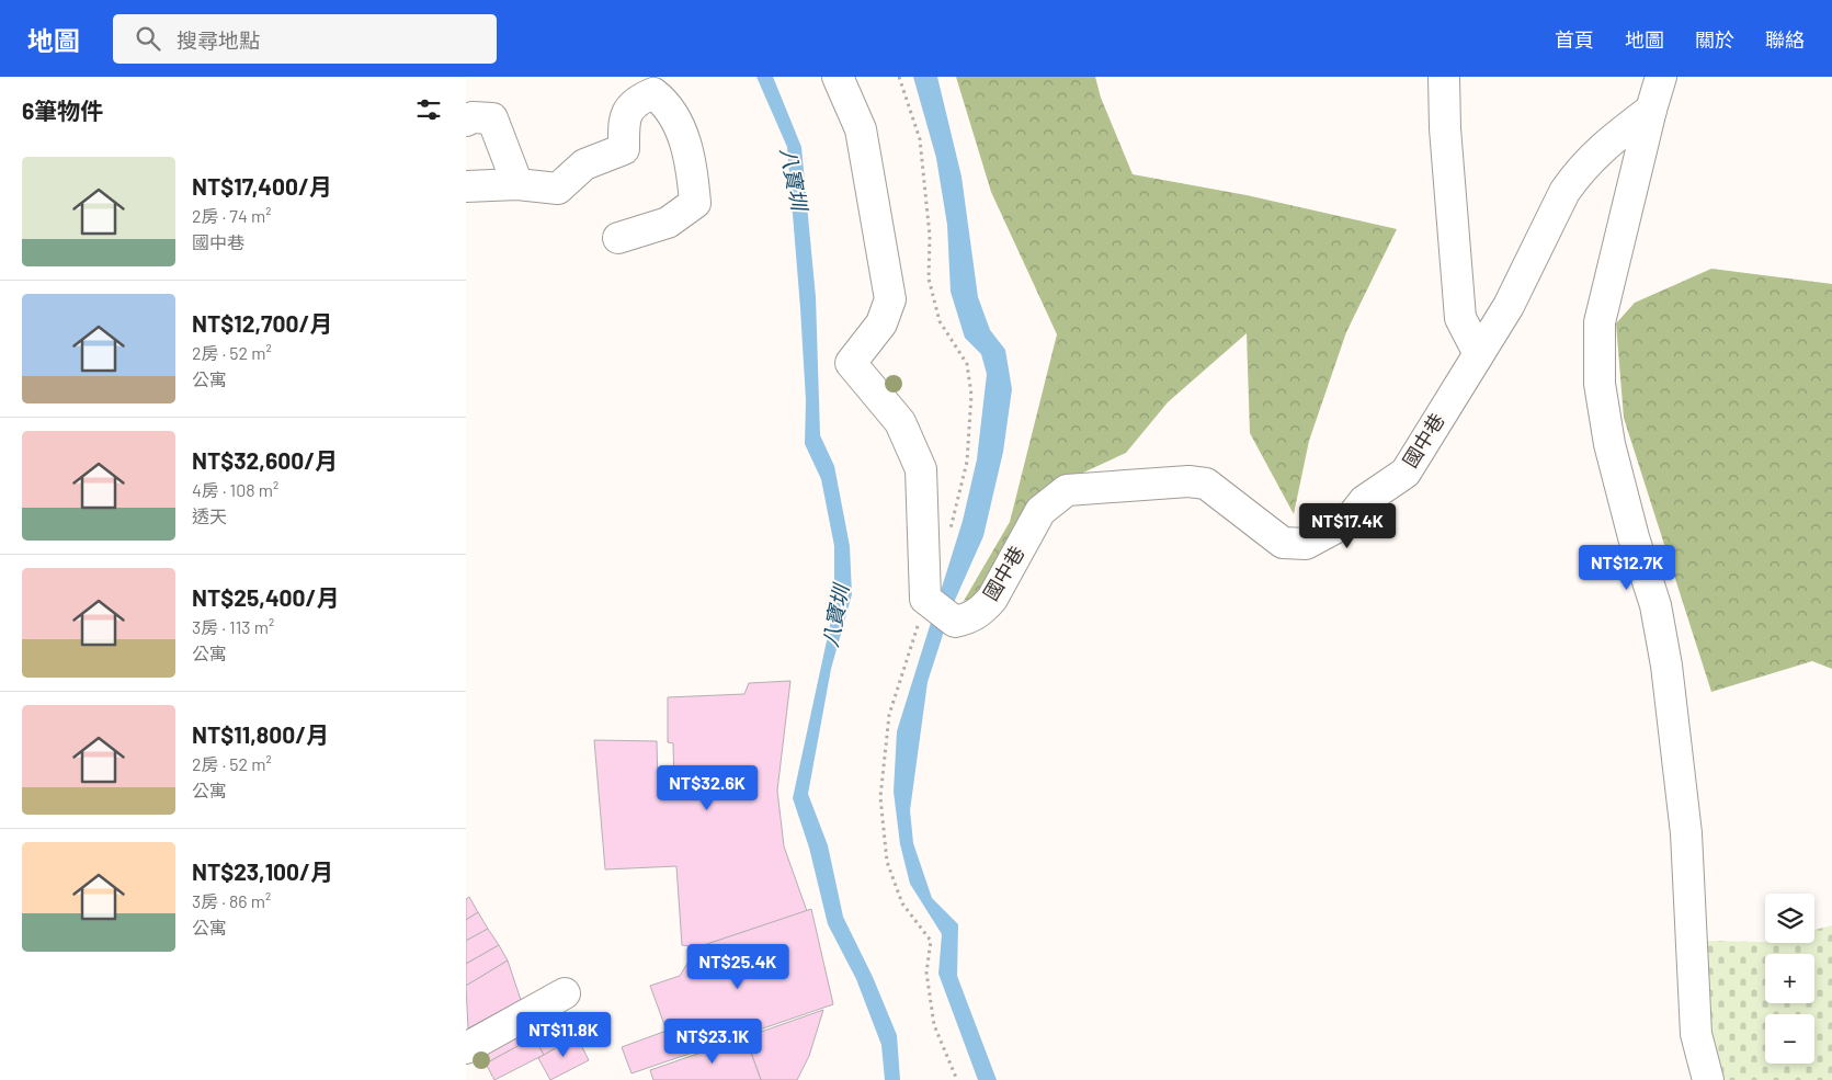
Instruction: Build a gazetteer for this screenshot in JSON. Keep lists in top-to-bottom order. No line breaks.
{"streets":{"street":["國中巷"]},"water":["八寶圳"],"page":{"header":"地圖","search":"搜尋地點","nav":["首頁","地圖","關於","聯絡"],"heading":"6筆物件","list":[{"name":"NT$17,400/月","note":"2房 · 74 m² · 國中巷"},{"name":"NT$12,700/月","note":"2房 · 52 m² · 公寓"},{"name":"NT$32,600/月","note":"4房 · 108 m² · 透天"},{"name":"NT$25,400/月","note":"3房 · 113 m² · 公寓"},{"name":"NT$11,800/月","note":"2房 · 52 m² · 公寓"},{"name":"NT$23,100/月","note":"3房 · 86 m² · 公寓"}],"price":["NT$17.4K","NT$12.7K","NT$32.6K","NT$25.4K","NT$11.8K","NT$23.1K"],"map_buttons":["+","−"]}}
